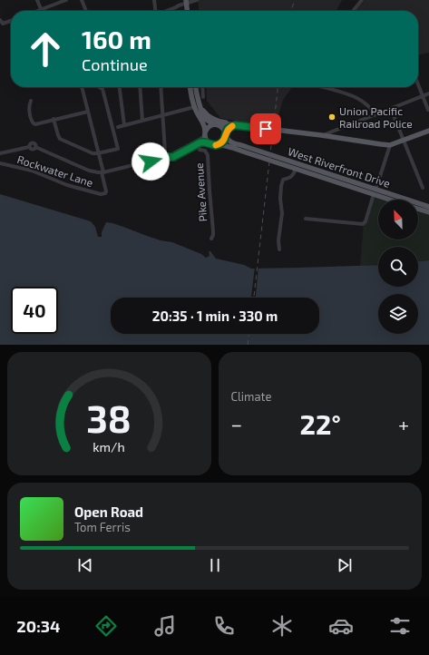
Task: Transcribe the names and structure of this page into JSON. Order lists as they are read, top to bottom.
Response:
{
  "streets": {
    "main road": ["West Riverfront Drive"],
    "street": ["Rockwater Lane", "Pike Avenue"]
  },
  "places": ["Union Pacific Railroad Police"],
  "north": "top left",
  "page": {
    "turn": ["160 m", "Continue"],
    "limit": "40",
    "trip": "20:35 · 1 min · 330 m",
    "tile": "Climate",
    "heat": ["−", "22°", "+"],
    "song": ["Open Road", "Tom Ferris"],
    "tabs": "20:34",
    "gauge": ["38", "km/h"]
  }
}
